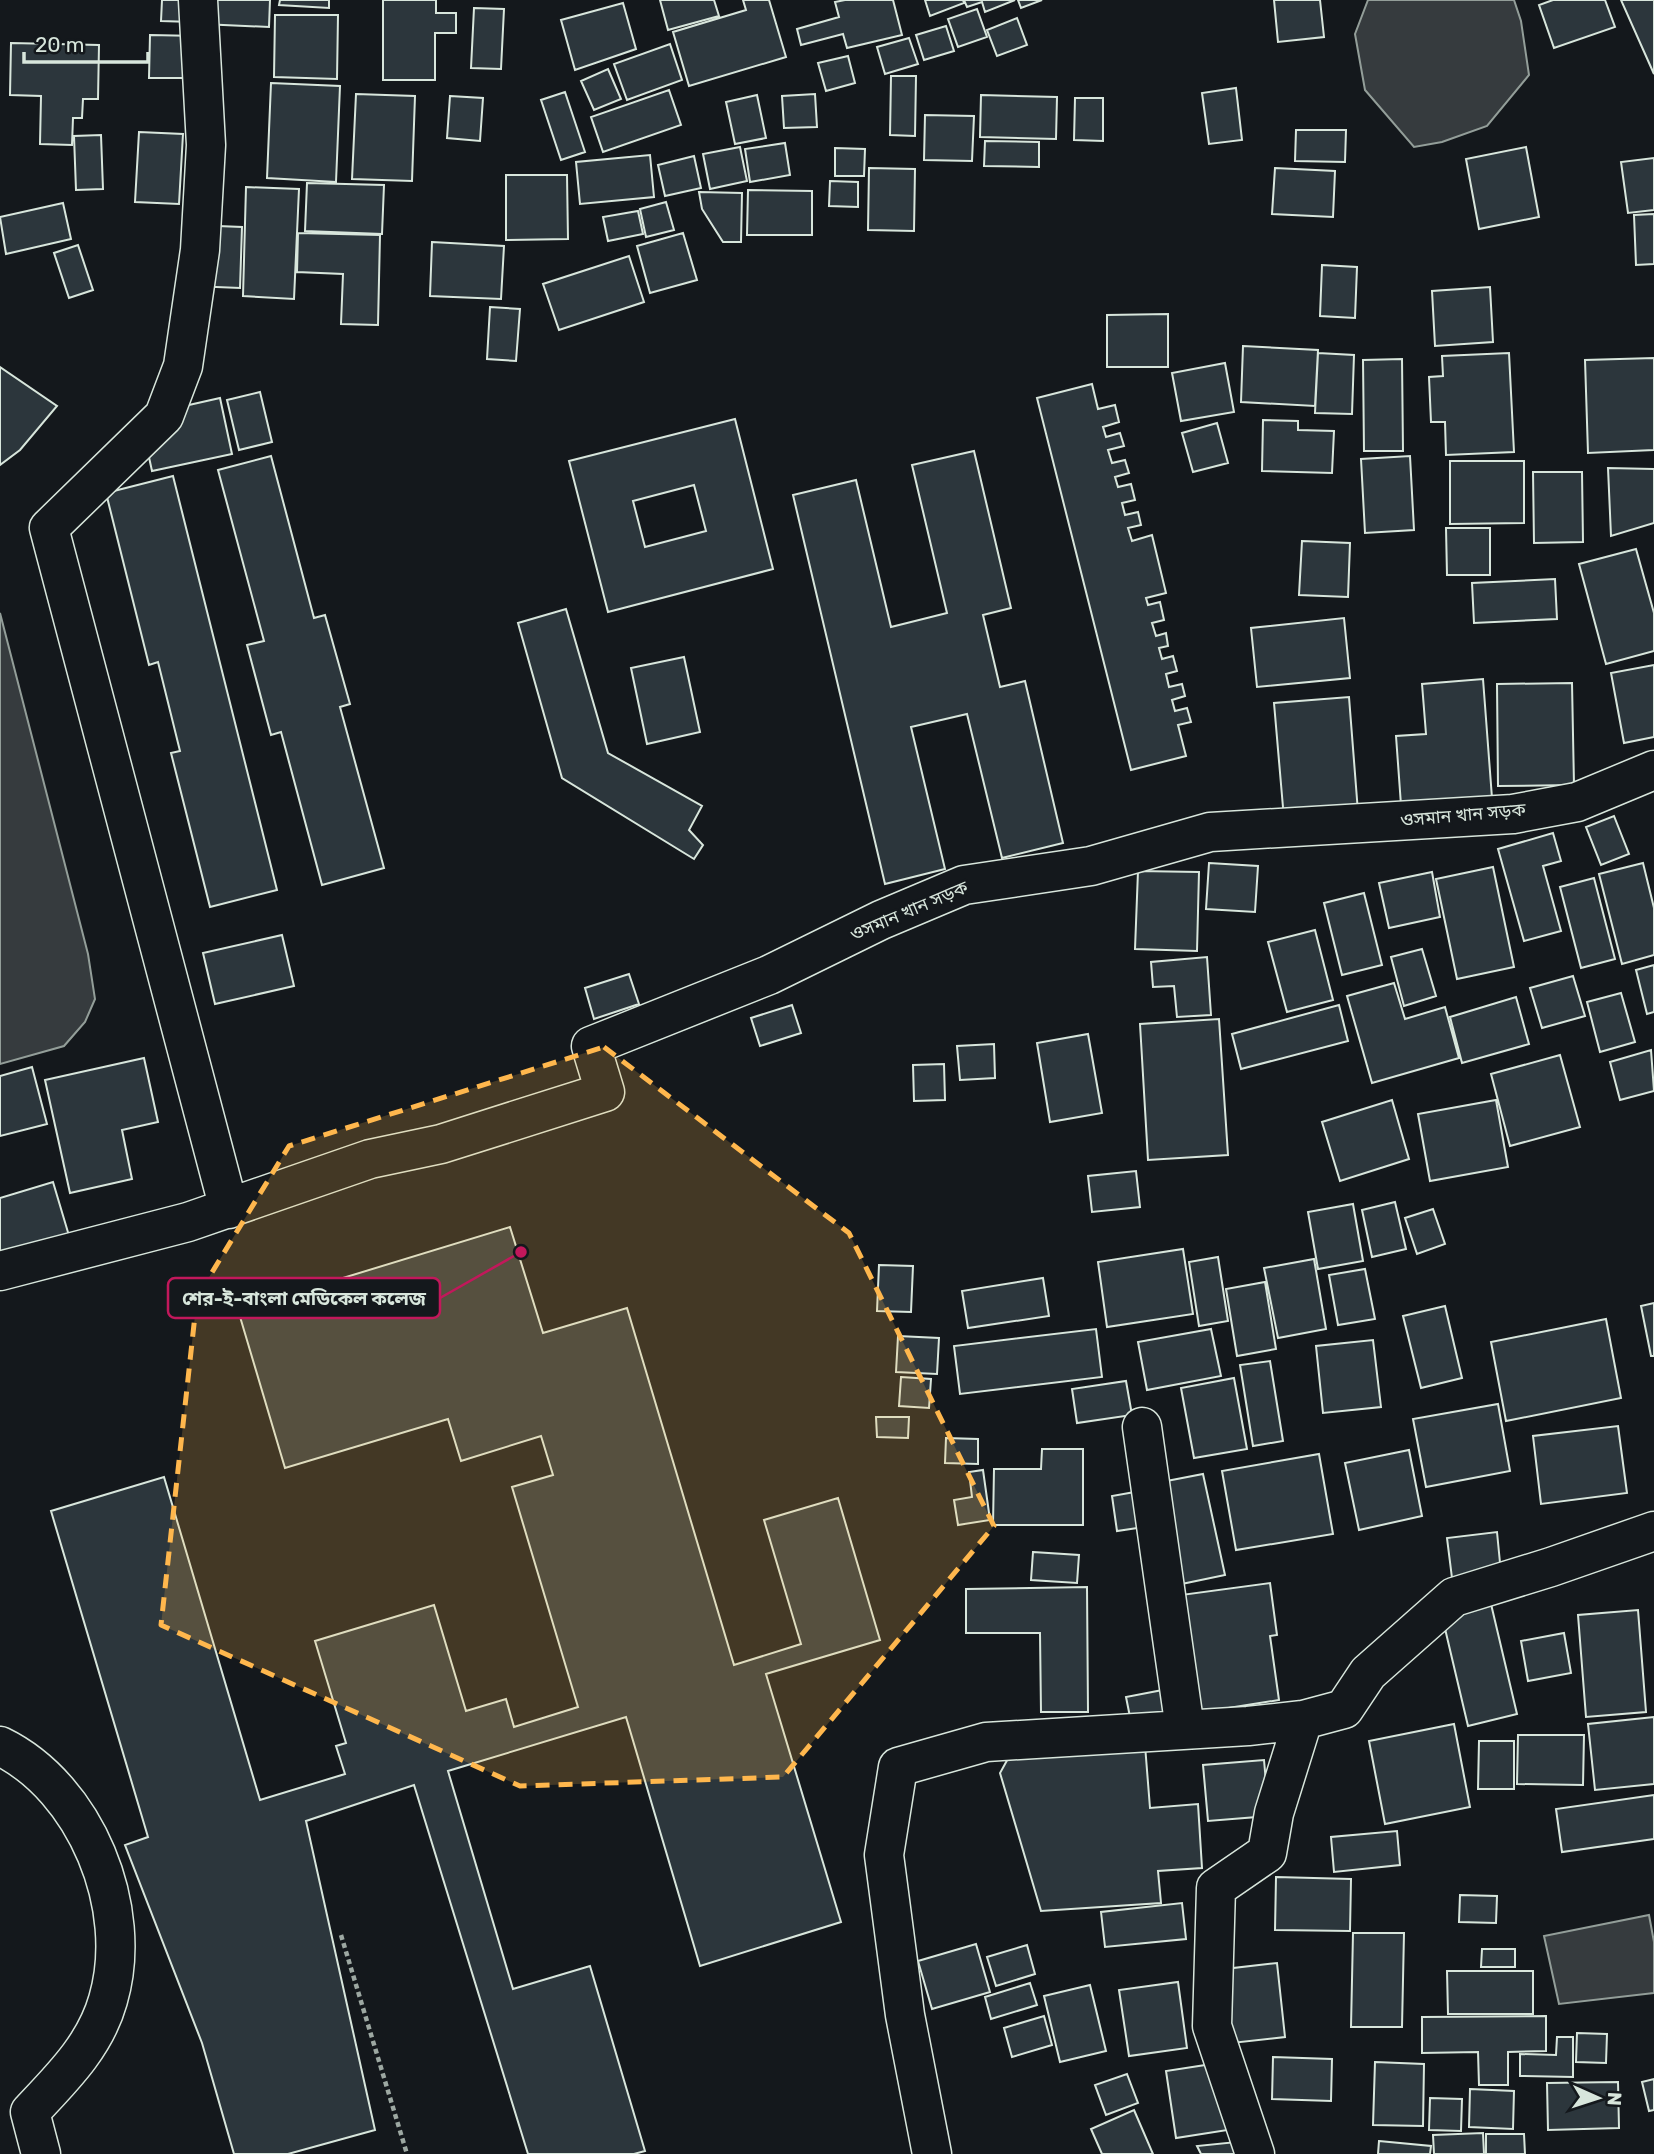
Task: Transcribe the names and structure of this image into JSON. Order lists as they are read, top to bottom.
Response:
{
  "streets": {
    "street": ["ওসমান খান সড়ক"]
  },
  "places": ["শের-ই-বাংলা মেডিকেল কলেজ"],
  "scale_bar": "20 m",
  "north": "right"
}
